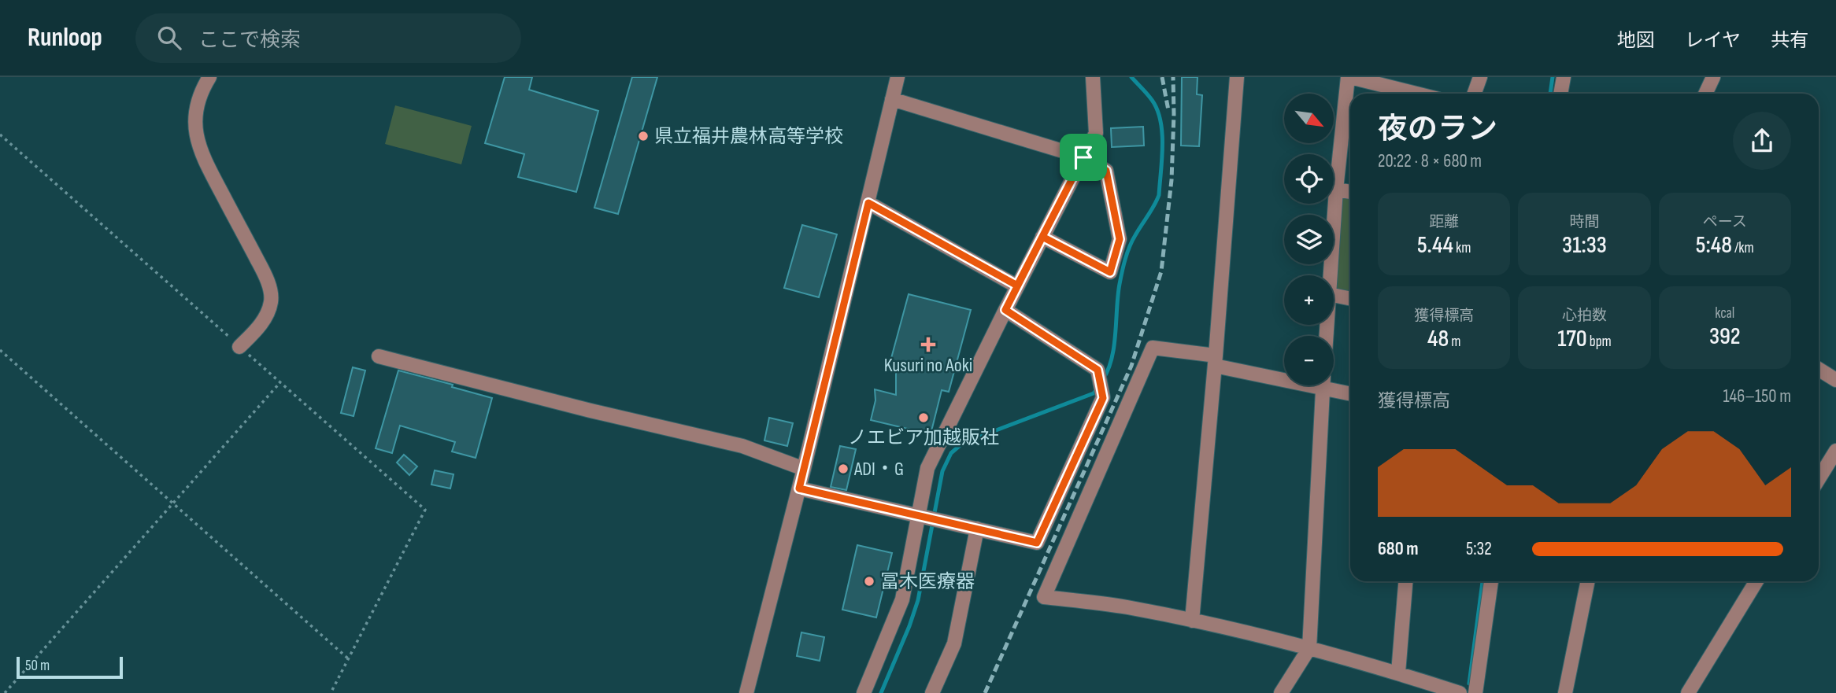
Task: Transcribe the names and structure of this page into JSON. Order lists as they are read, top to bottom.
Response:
{
  "places": {
    "other": [
      "県立福井農林高等学校",
      "ノエビア加越販社",
      "ADI・G",
      "冨木医療器"
    ],
    "health": ["Kusuri no Aoki"]
  },
  "scale_bar": "50 m",
  "north": "bottom right",
  "page": {
    "header": "Runloop",
    "search": "ここで検索",
    "nav": ["地図", "レイヤ", "共有"],
    "map_buttons": ["+", "−"],
    "heading": ["夜のラン", "20:22 · 8 × 680 m"],
    "stats": [
      ["距離", "5.44 km"],
      ["時間", "31:33"],
      ["ペース", "5:48 /km"],
      ["獲得標高", "48 m"],
      ["心拍数", "170 bpm"],
      ["kcal", "392"]
    ],
    "chart": ["獲得標高", "146–150 m"],
    "list": [
      {
        "name": "680 m",
        "note": "5:32"
      }
    ],
    "scale": "50 m"
  }
}
